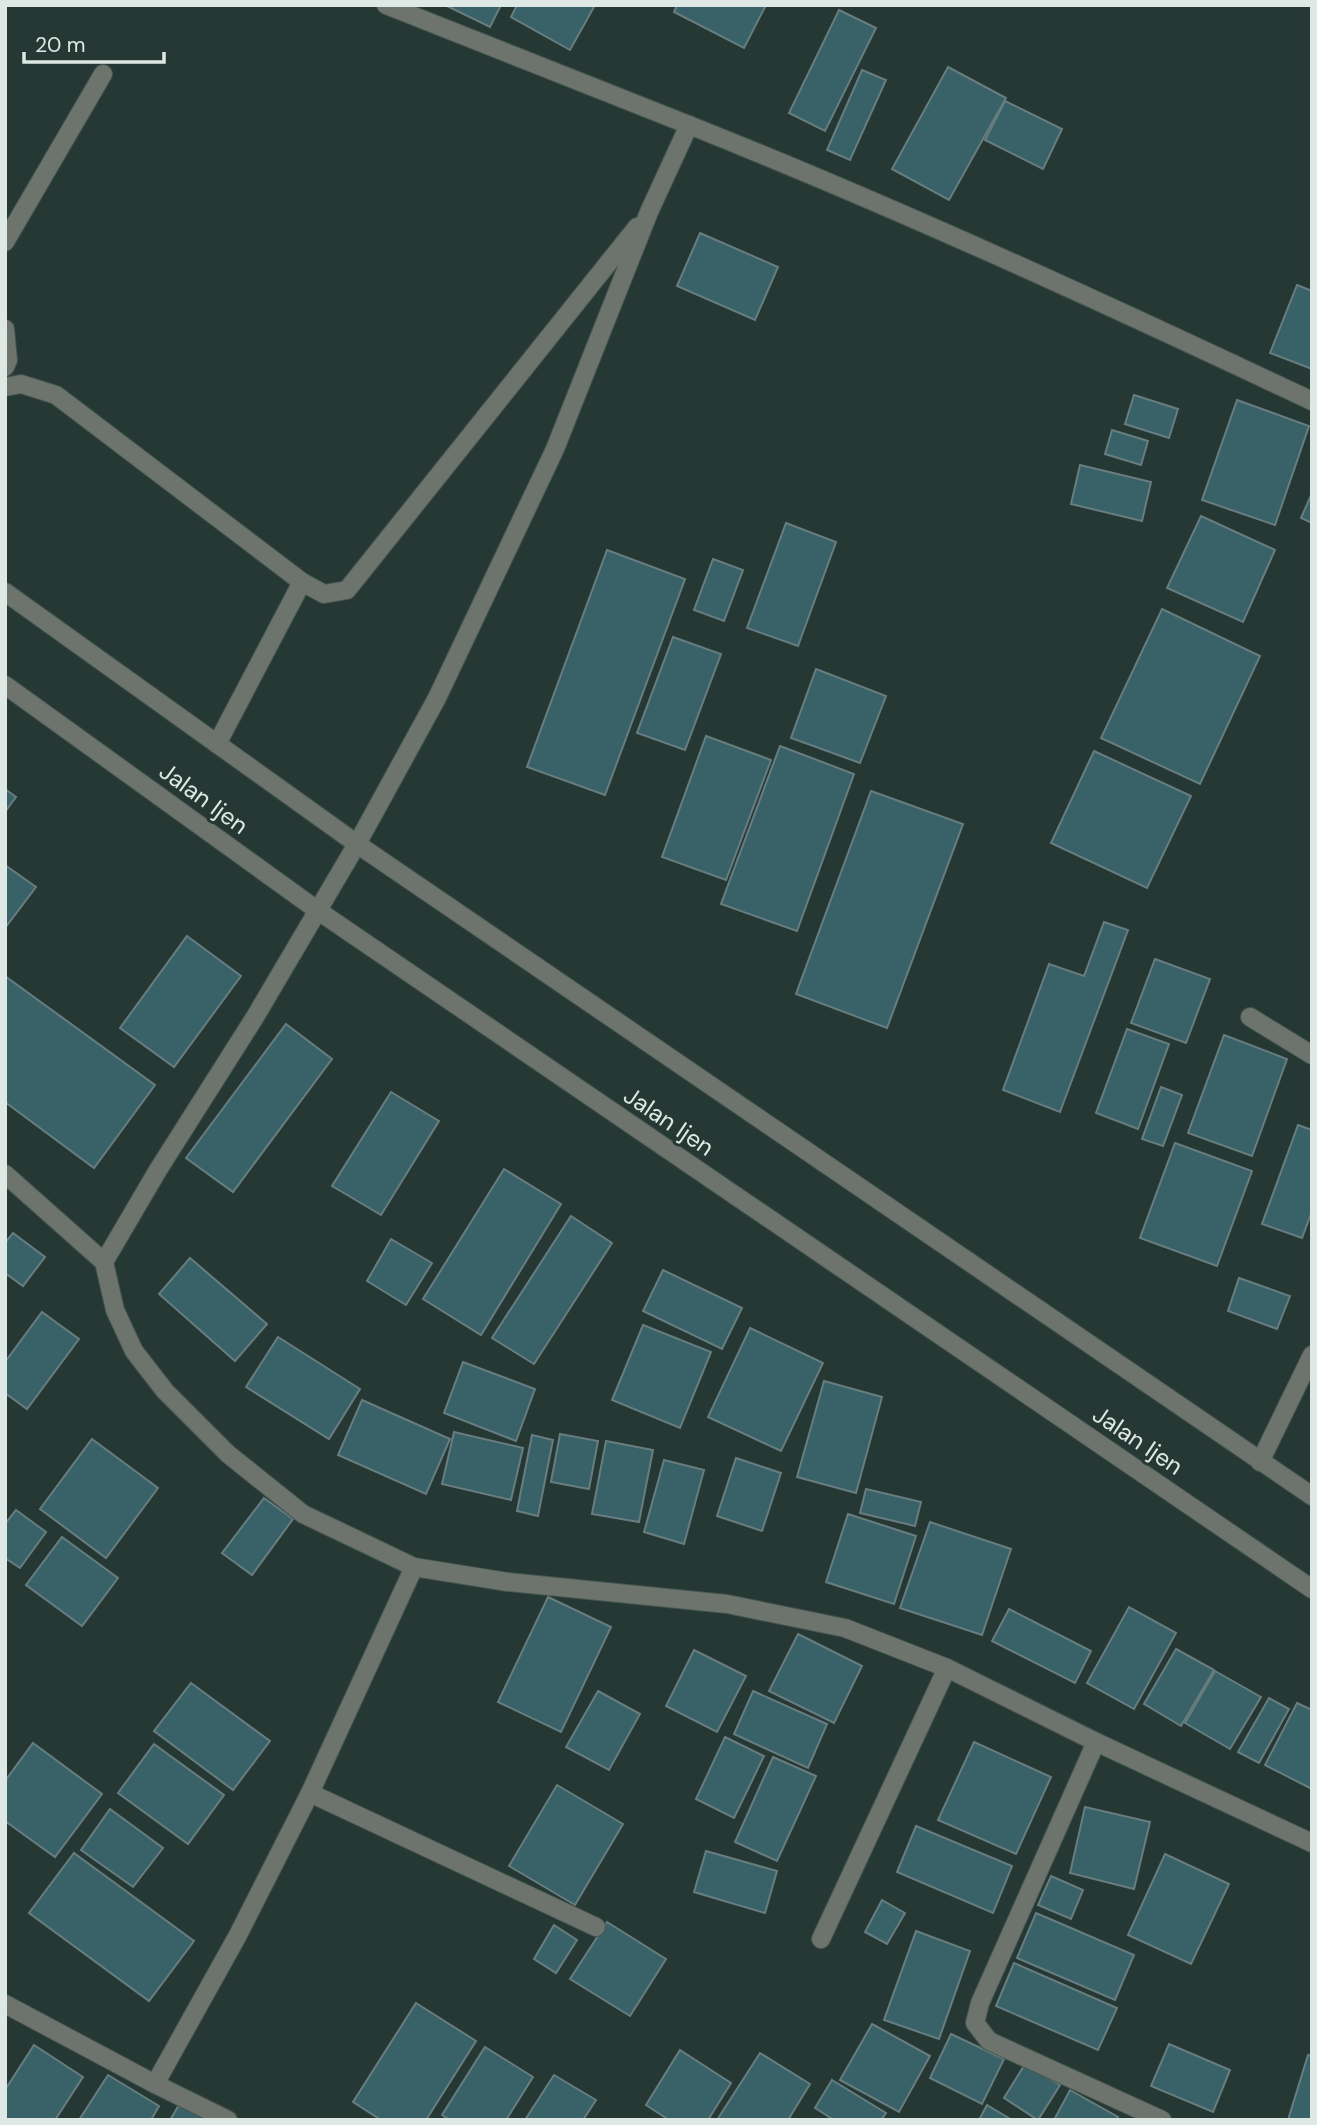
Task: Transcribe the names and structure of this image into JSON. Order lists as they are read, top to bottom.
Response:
{
  "streets": {
    "street": ["Jalan Ijen"]
  },
  "scale_bar": "20 m"
}
